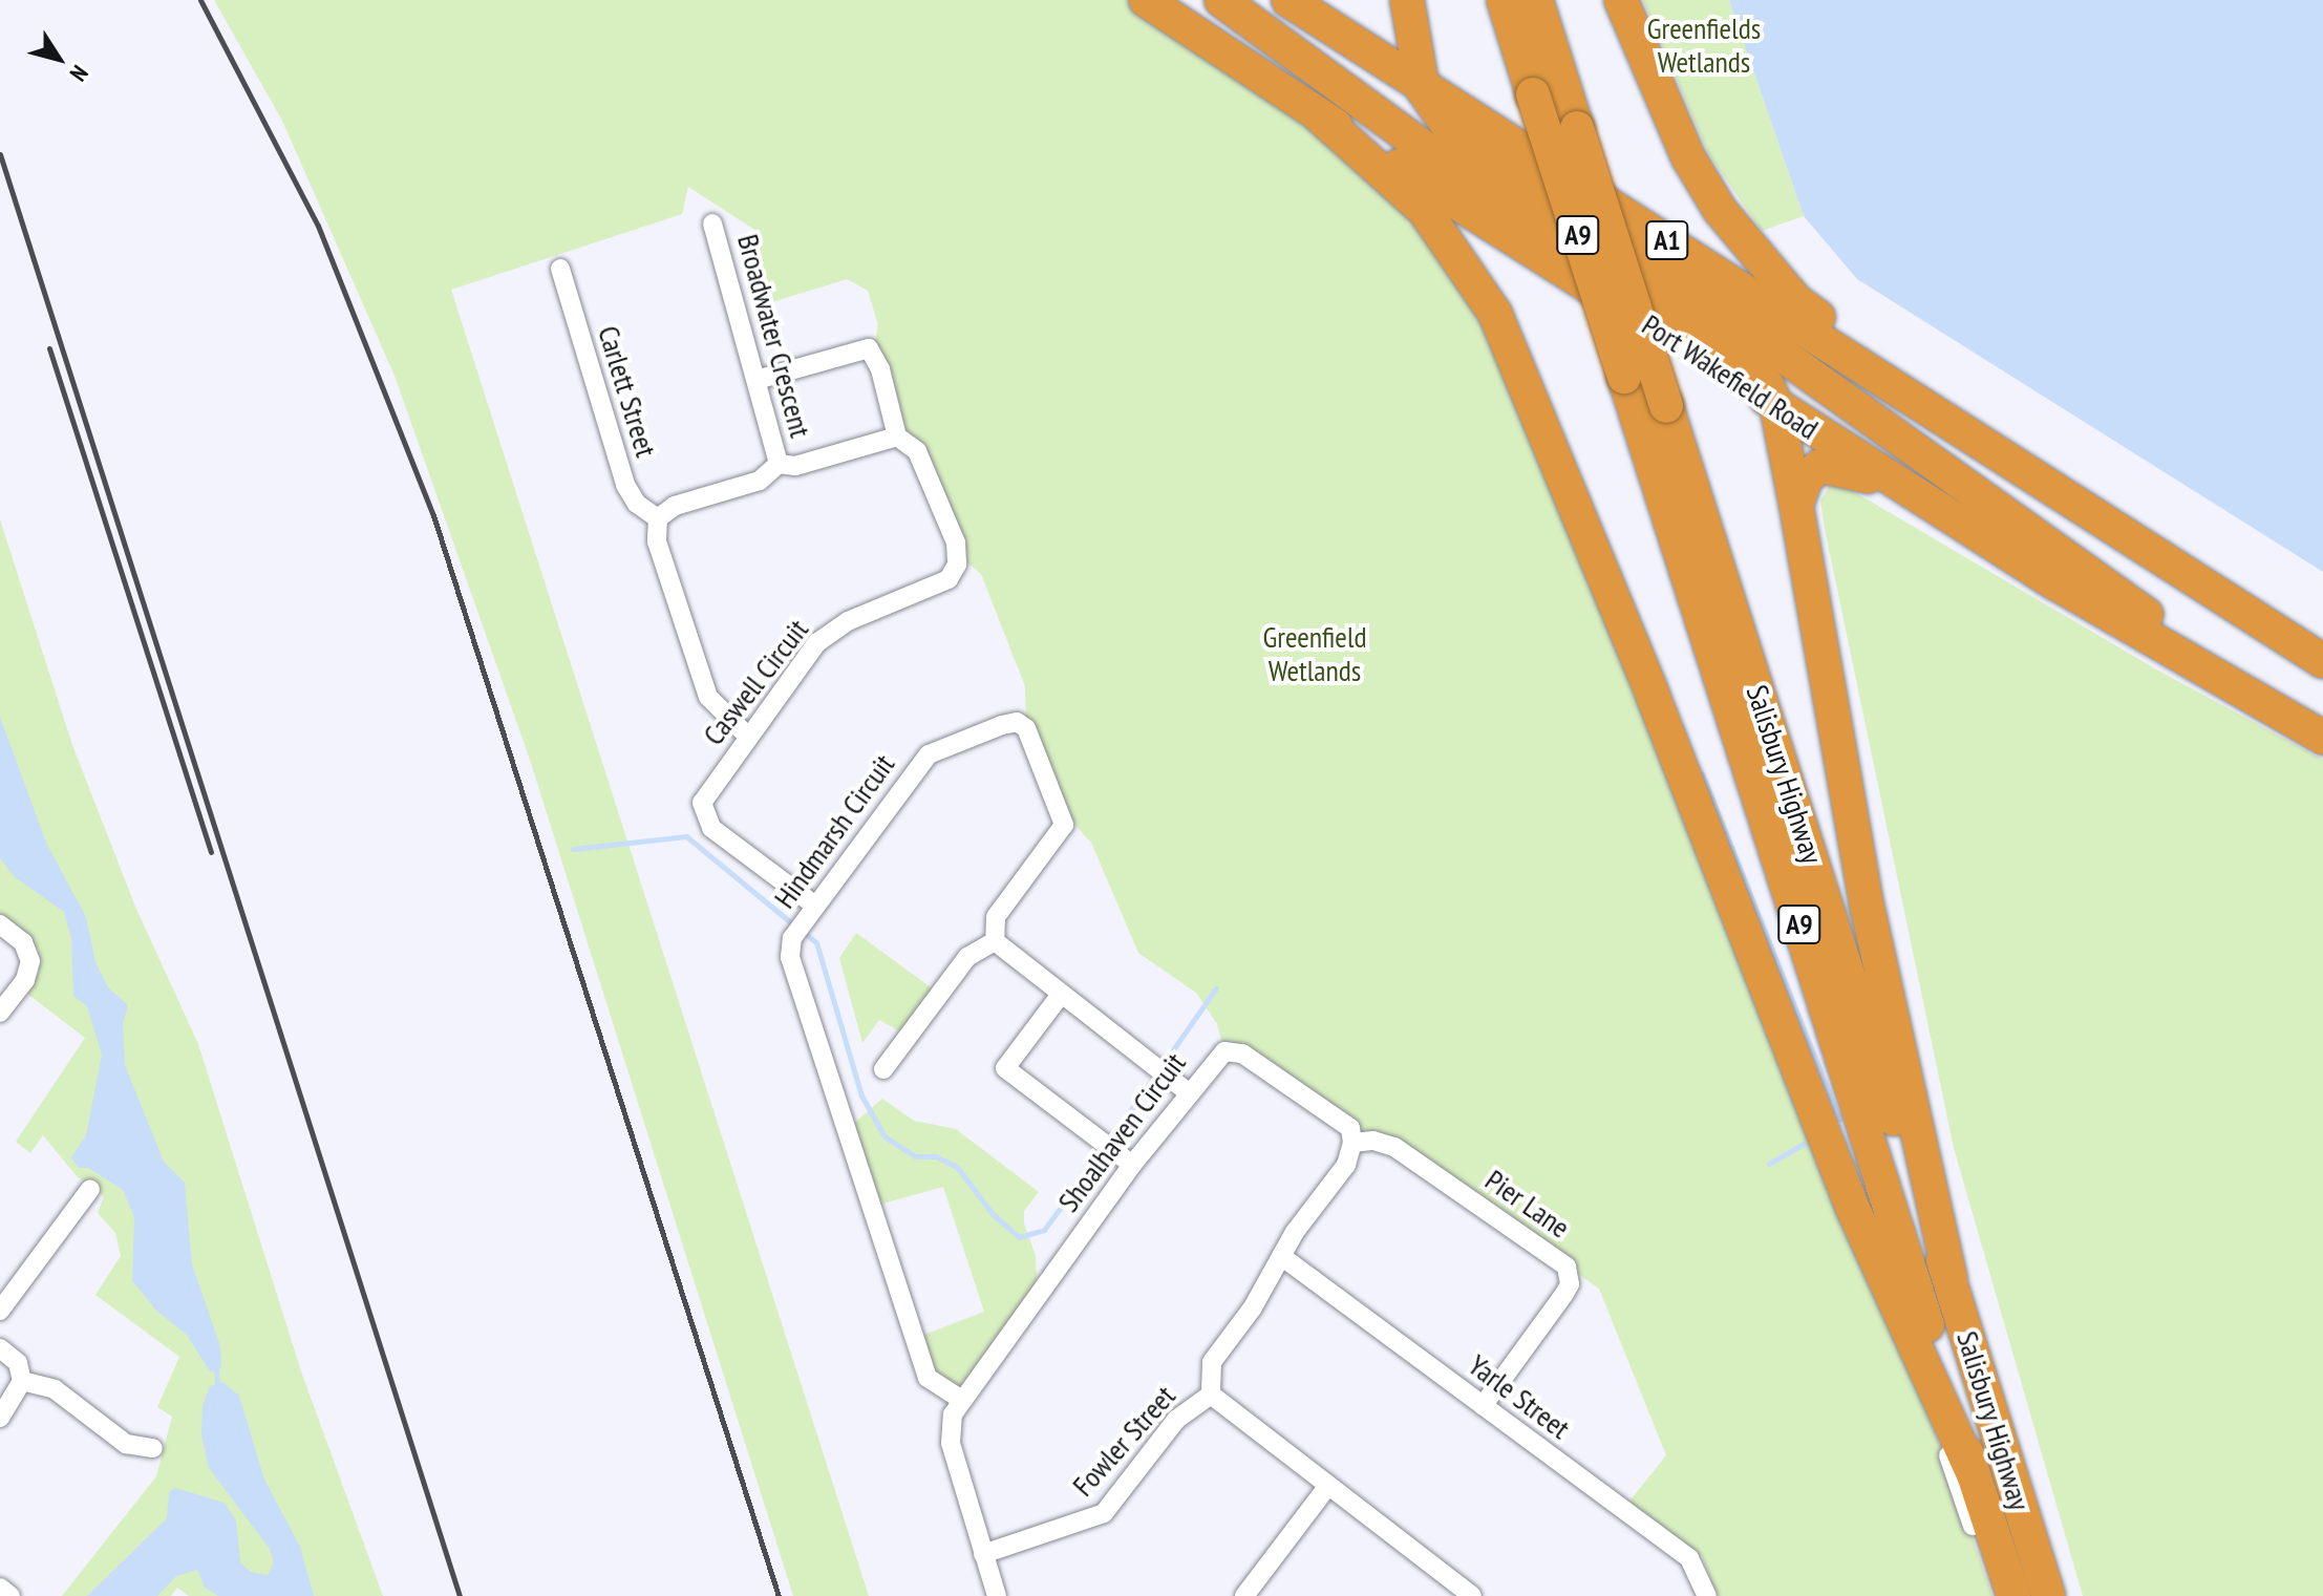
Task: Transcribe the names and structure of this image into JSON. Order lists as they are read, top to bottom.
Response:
{
  "streets": {
    "highway": [
      "A9",
      "A1",
      "Port Wakefield Road",
      "Salisbury Highway"
    ],
    "street": [
      "Broadwater Crescent",
      "Carlett Street",
      "Caswell Circuit",
      "Hindmarsh Circuit",
      "Shoalhaven Circuit",
      "Pier Lane",
      "Yarle Street",
      "Fowler Street"
    ]
  },
  "crossings": [
    ["Caswell Circuit", "Hindmarsh Circuit"],
    ["Hindmarsh Circuit", "Shoalhaven Circuit"],
    ["Shoalhaven Circuit", "Pier Lane"],
    ["Shoalhaven Circuit", "Fowler Street"],
    ["Pier Lane", "Yarle Street"]
  ],
  "parks": ["Greenfields Wetlands", "Greenfield Wetlands"],
  "north": "bottom right"
}
